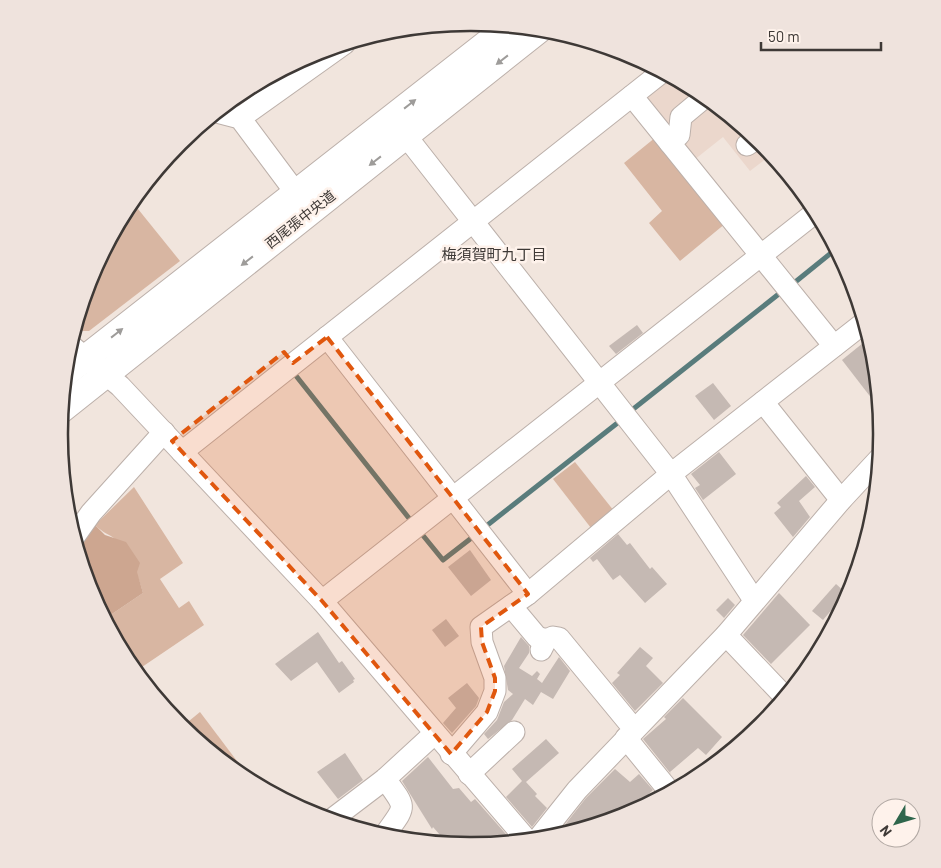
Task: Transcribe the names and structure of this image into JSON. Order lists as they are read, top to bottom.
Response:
{
  "streets": {
    "main road": ["西尾張中央道"]
  },
  "districts": ["梅須賀町九丁目"],
  "scale_bar": "50 m",
  "north": "bottom left"
}
